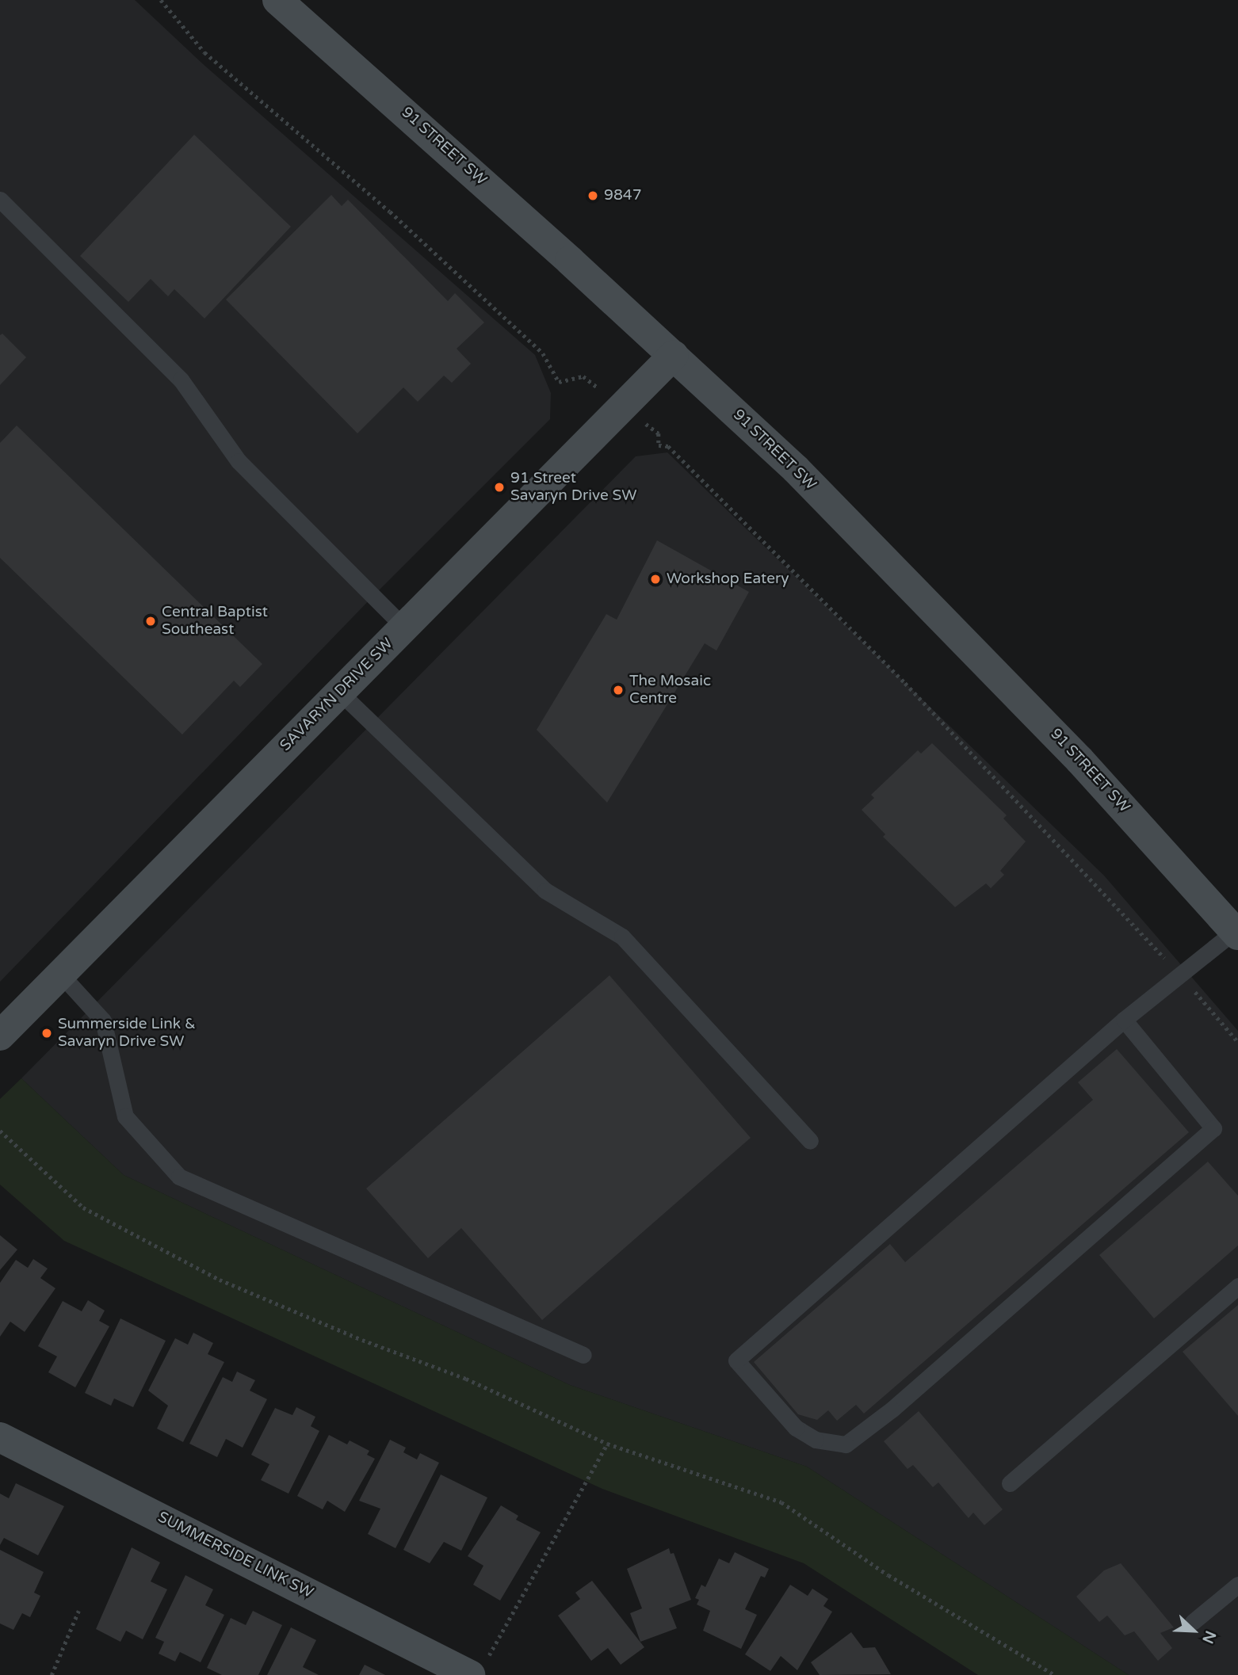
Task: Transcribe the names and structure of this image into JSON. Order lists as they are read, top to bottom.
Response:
{
  "streets": {
    "street": ["91 STREET SW", "SAVARYN DRIVE SW", "SUMMERSIDE LINK SW"]
  },
  "crossings": [
    ["91 STREET SW", "SAVARYN DRIVE SW"]
  ],
  "places": [
    "9847",
    "91 Street Savaryn Drive SW",
    "Workshop Eatery",
    "Central Baptist Southeast",
    "The Mosaic Centre",
    "Summerside Link & Savaryn Drive SW"
  ],
  "north": "bottom right"
}
